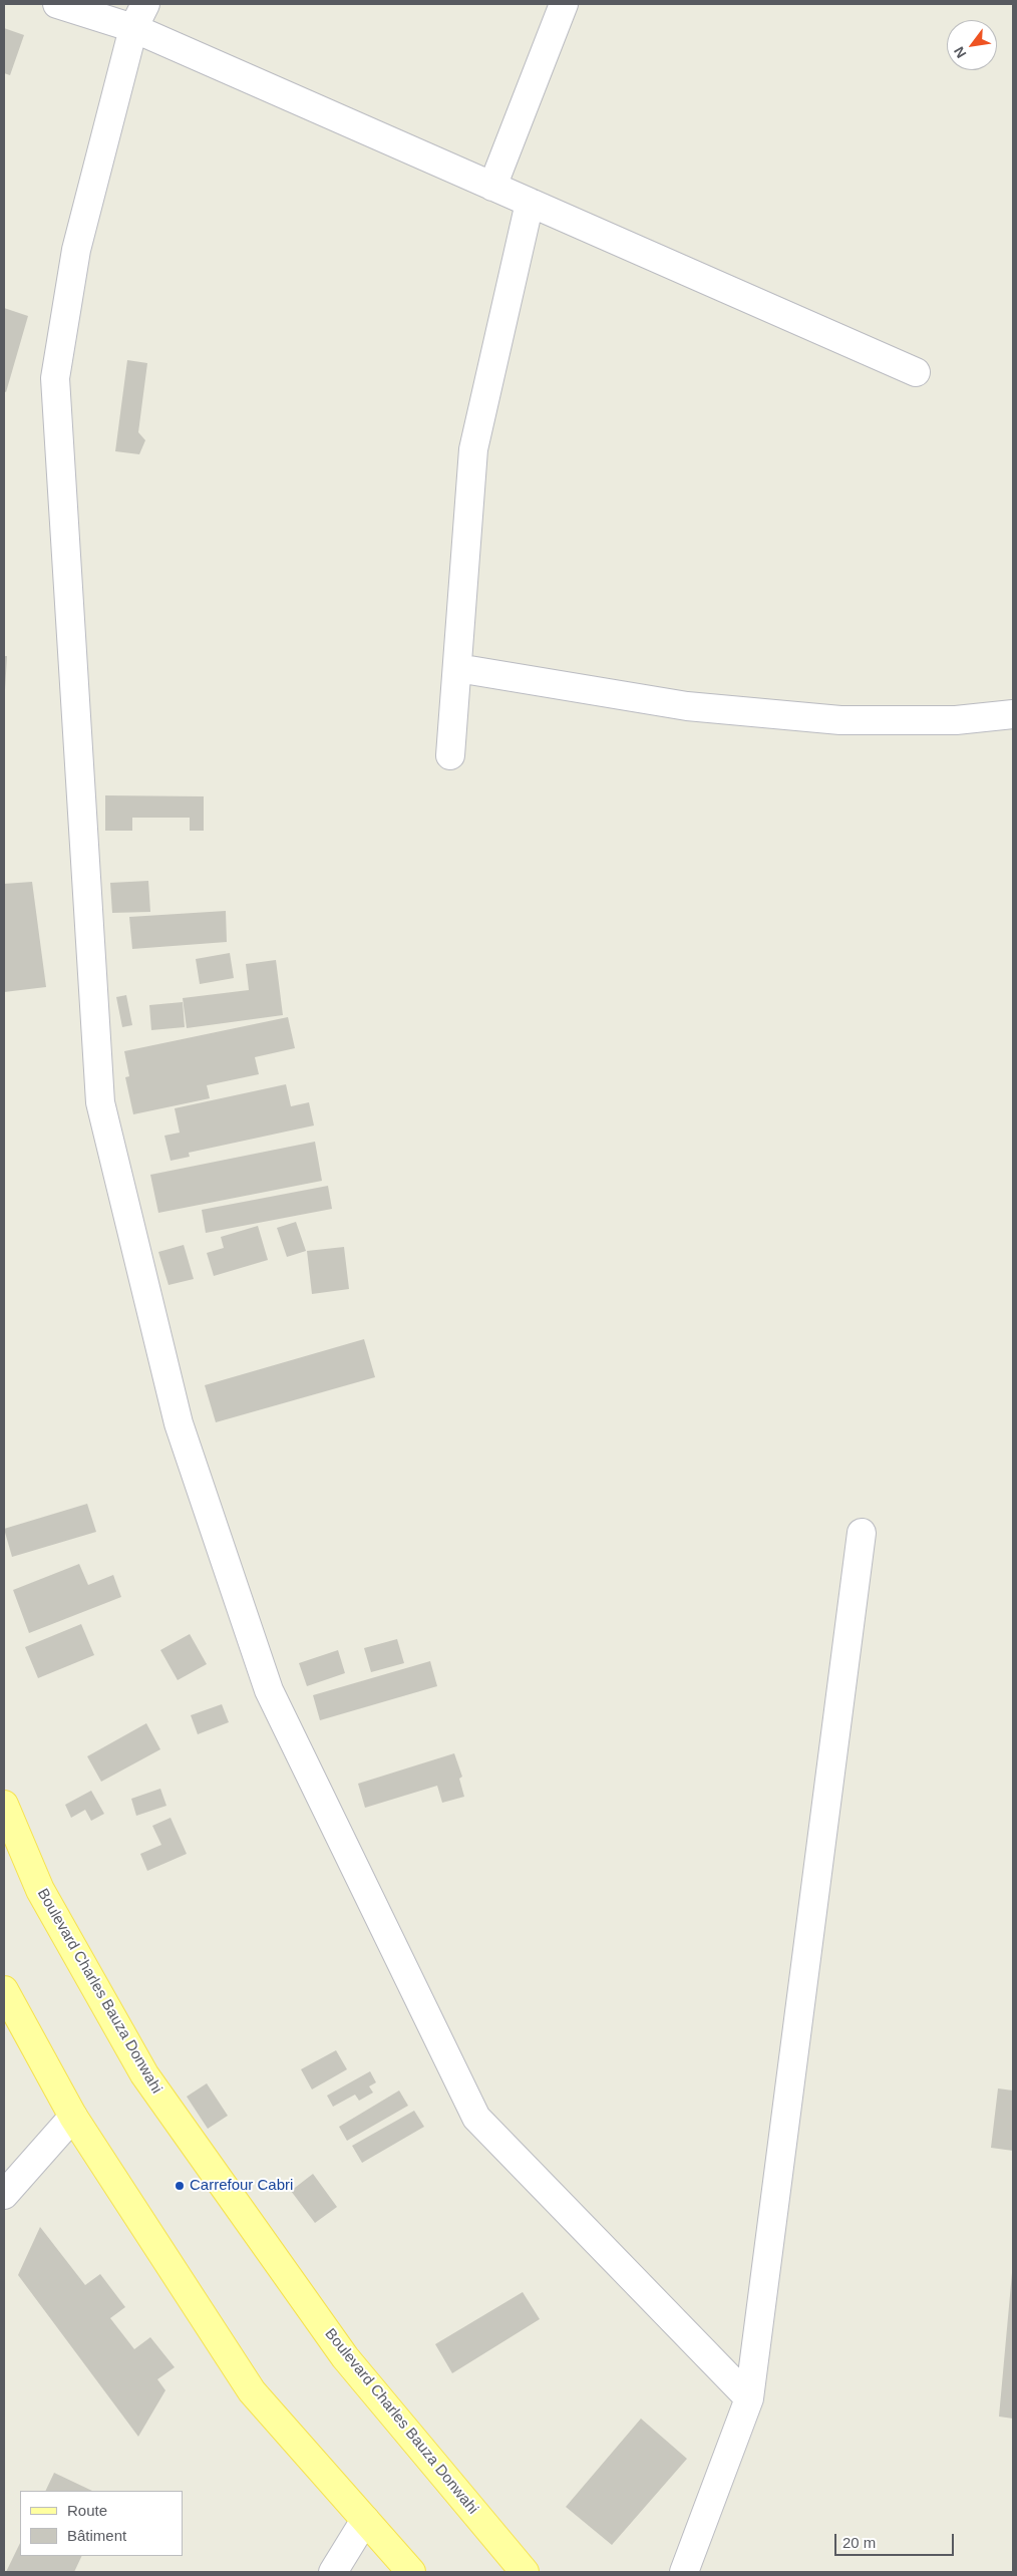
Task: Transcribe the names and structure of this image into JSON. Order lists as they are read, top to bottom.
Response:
{
  "streets": {
    "main road": ["Boulevard Charles Bauza Donwahi"]
  },
  "places": ["Carrefour Cabri"],
  "legend": ["Route", "Bâtiment"],
  "scale_bar": "20 m",
  "north": "bottom left"
}
